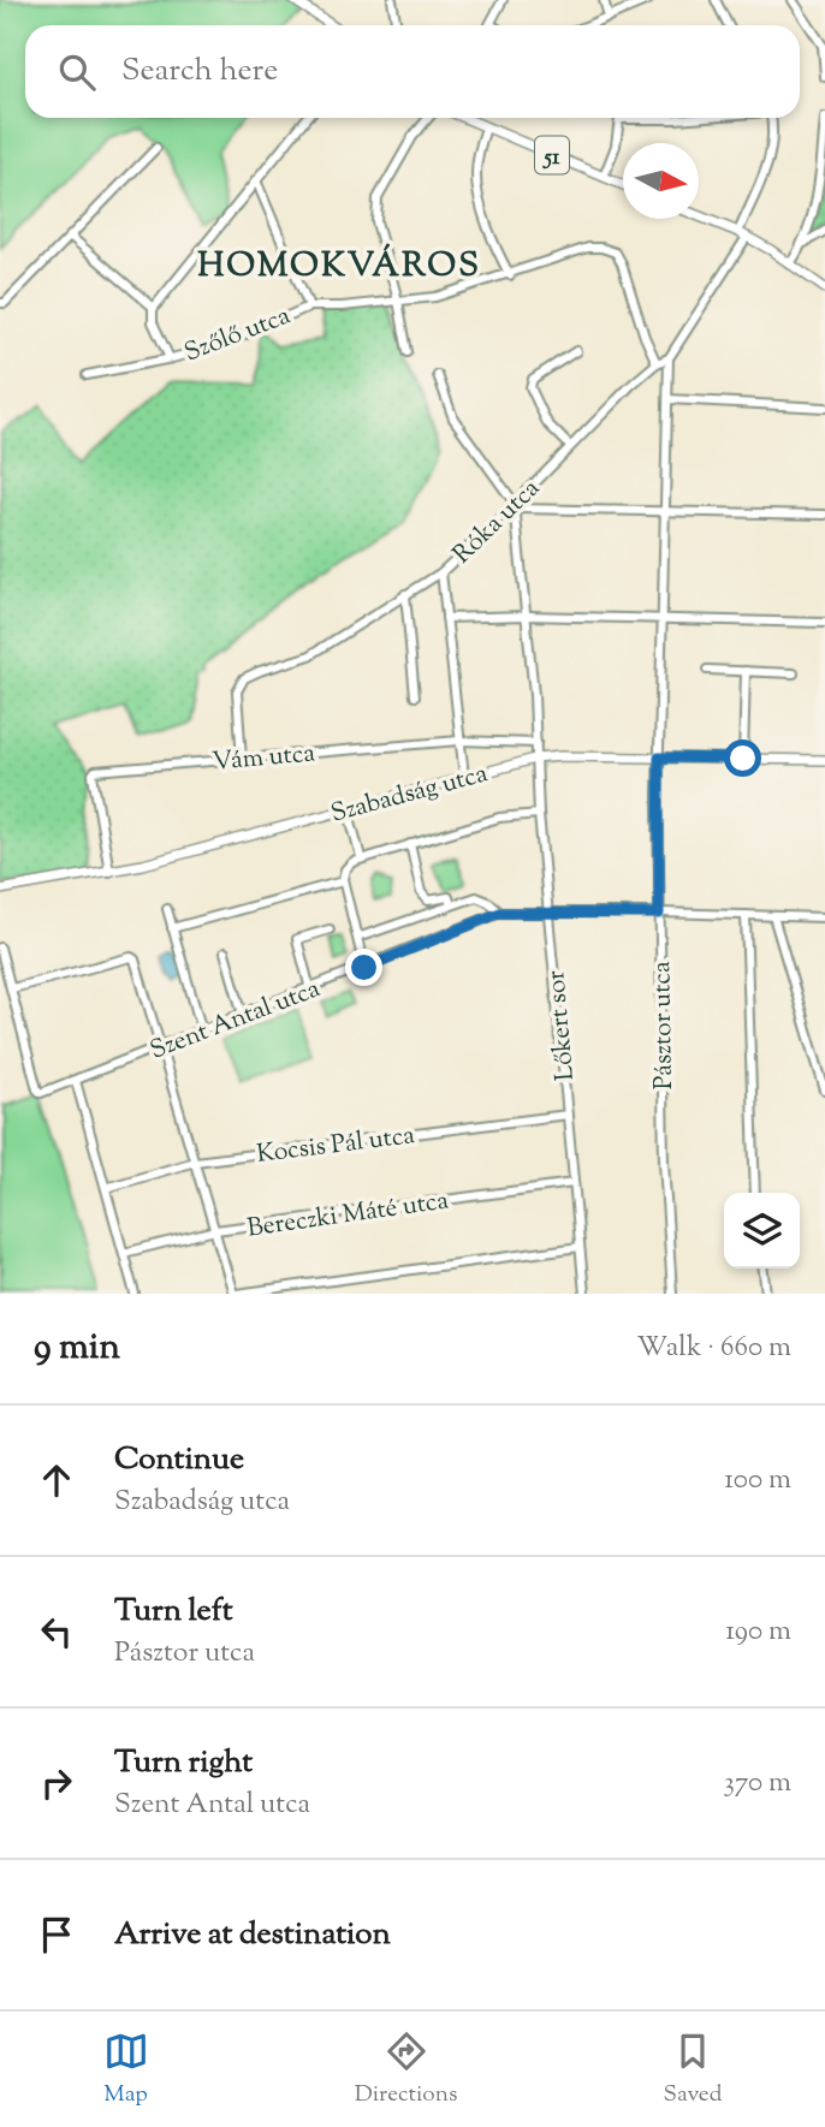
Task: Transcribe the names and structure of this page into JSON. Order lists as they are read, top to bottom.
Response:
{
  "streets": {
    "main road": ["51", "Szabadság utca"],
    "street": [
      "Szőlő utca",
      "Róka utca",
      "Vám utca",
      "Szent Antal utca",
      "Lőkert sor",
      "Pásztor utca",
      "Kocsis Pál utca",
      "Bereczki Máté utca"
    ]
  },
  "crossings": [
    ["Szőlő utca", "Róka utca"],
    ["Róka utca", "Vám utca"],
    ["Róka utca", "Lőkert sor"],
    ["Róka utca", "Pásztor utca"],
    ["Vám utca", "Szabadság utca"],
    ["Vám utca", "Lőkert sor"],
    ["Szabadság utca", "Lőkert sor"],
    ["Szabadság utca", "Pásztor utca"],
    ["Szent Antal utca", "Lőkert sor"],
    ["Szent Antal utca", "Pásztor utca"],
    ["Lőkert sor", "Kocsis Pál utca"],
    ["Lőkert sor", "Bereczki Máté utca"]
  ],
  "districts": ["HOMOKVÁROS"],
  "north": "right",
  "page": {
    "search": "Search here",
    "heading": ["9 min", "Walk · 660 m"],
    "list": [
      ["Continue", "Szabadság utca", "100 m"],
      ["Turn left", "Pásztor utca", "190 m"],
      ["Turn right", "Szent Antal utca", "370 m"],
      "Arrive at destination"
    ],
    "nav": ["Map", "Directions", "Saved"]
  }
}
